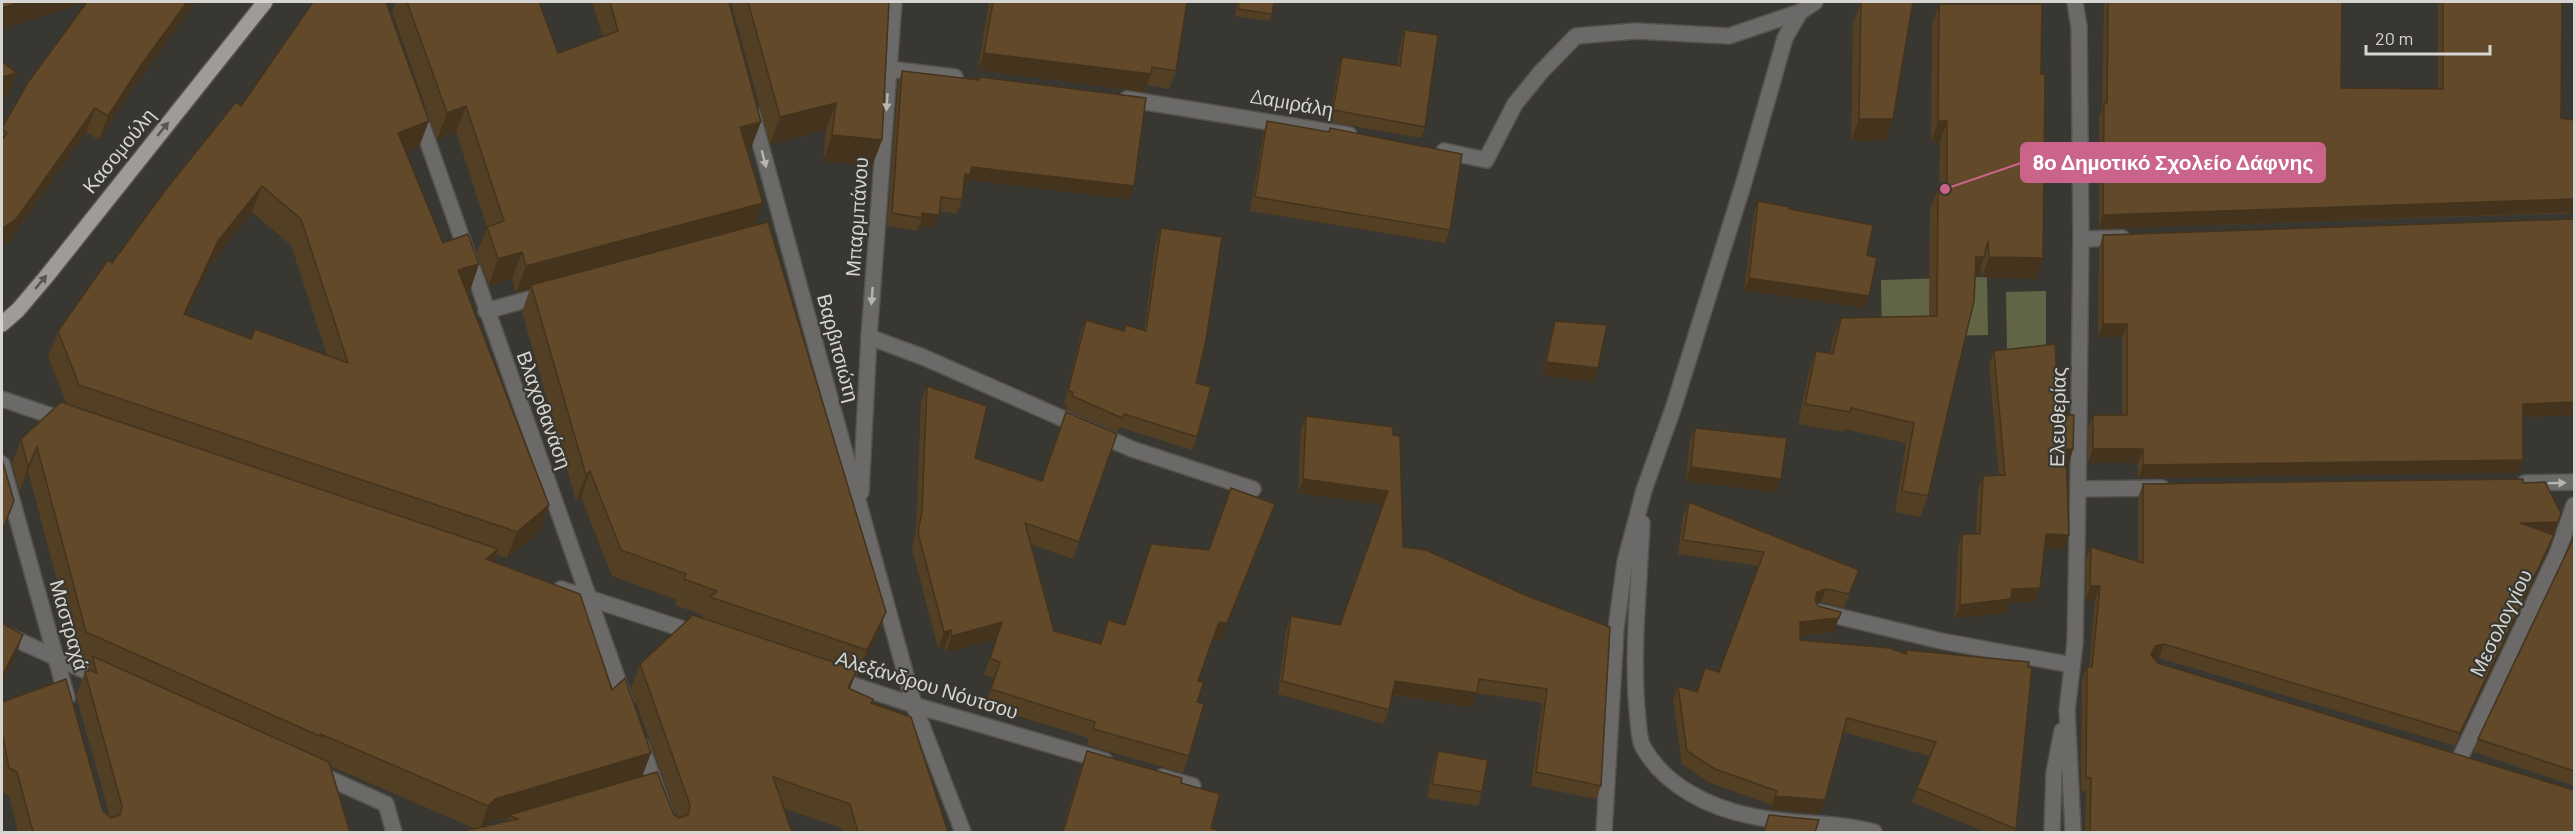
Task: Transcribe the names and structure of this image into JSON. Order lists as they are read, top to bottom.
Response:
{
  "streets": {
    "main road": ["Κασομούλη"],
    "street": [
      "Δαμιράλη",
      "Μπαρμπάνου",
      "Βαρβιτσιώτη",
      "Βλαχοθανάση",
      "Ελευθερίας",
      "Μεσολογγίου",
      "Μαστραχά",
      "Αλεξάνδρου Νόυτσου"
    ]
  },
  "crossings": [
    ["Μπαρμπάνου", "Βαρβιτσιώτη"],
    ["Βαρβιτσιώτη", "Αλεξάνδρου Νόυτσου"]
  ],
  "one_way": ["Κασομούλη", "Μπαρμπάνου", "Βαρβιτσιώτη"],
  "places": ["8ο Δημοτικό Σχολείο Δάφνης"],
  "scale_bar": "20 m"
}
